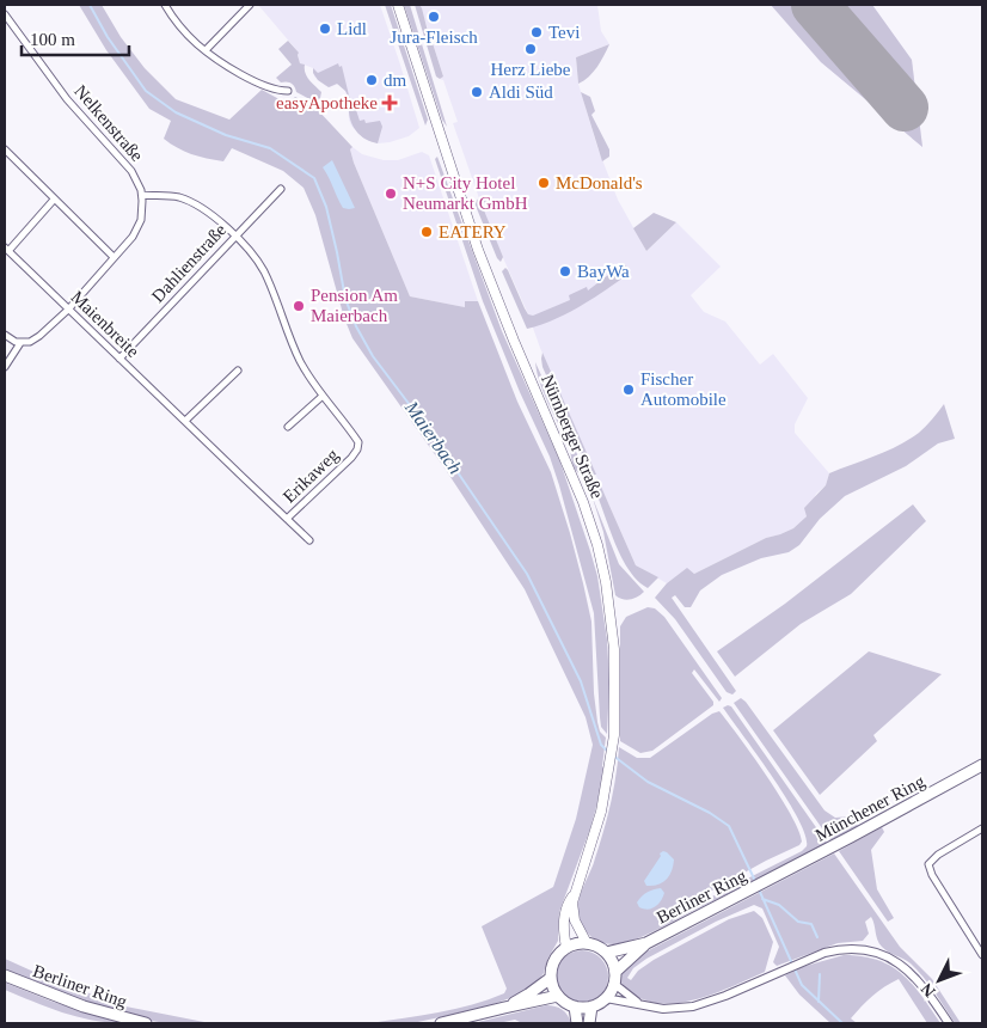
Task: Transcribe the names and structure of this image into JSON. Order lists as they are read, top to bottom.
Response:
{
  "streets": {
    "main road": ["Nürnberger Straße", "Münchener Ring", "Berliner Ring"],
    "street": [
      "Nelkenstraße",
      "Dahlienstraße",
      "Maienbreite",
      "Erikaweg"
    ]
  },
  "crossings": [
    ["Nelkenstraße", "Erikaweg"],
    ["Dahlienstraße", "Maienbreite"],
    ["Dahlienstraße", "Erikaweg"],
    ["Maienbreite", "Erikaweg"],
    ["Nürnberger Straße", "Berliner Ring"],
    ["Münchener Ring", "Berliner Ring"]
  ],
  "water": ["Maierbach"],
  "places": {
    "other": [
      "Jura-Fleisch",
      "Lidl",
      "Tevi",
      "Herz Liebe",
      "dm",
      "Aldi Süd",
      "McDonald's",
      "N+S City Hotel Neumarkt GmbH",
      "EATERY",
      "BayWa",
      "Pension Am Maierbach",
      "Fischer Automobile"
    ],
    "health": ["easyApotheke"]
  },
  "scale_bar": "100 m",
  "north": "bottom left"
}
